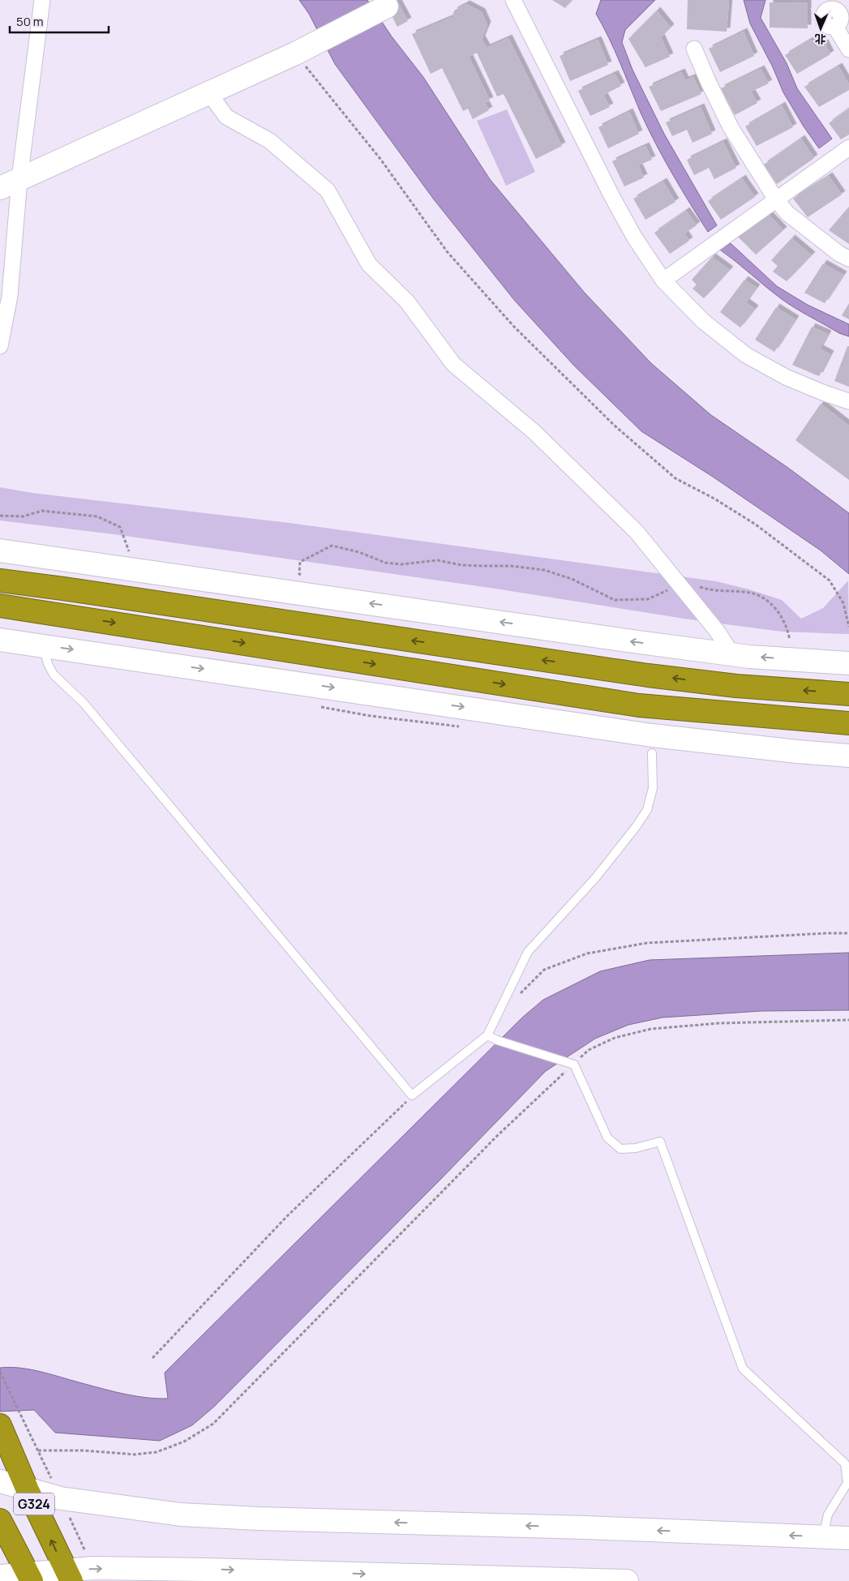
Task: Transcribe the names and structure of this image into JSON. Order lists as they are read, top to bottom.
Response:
{
  "streets": {
    "highway": ["G324"]
  },
  "scale_bar": "50 m",
  "north": "bottom"
}
